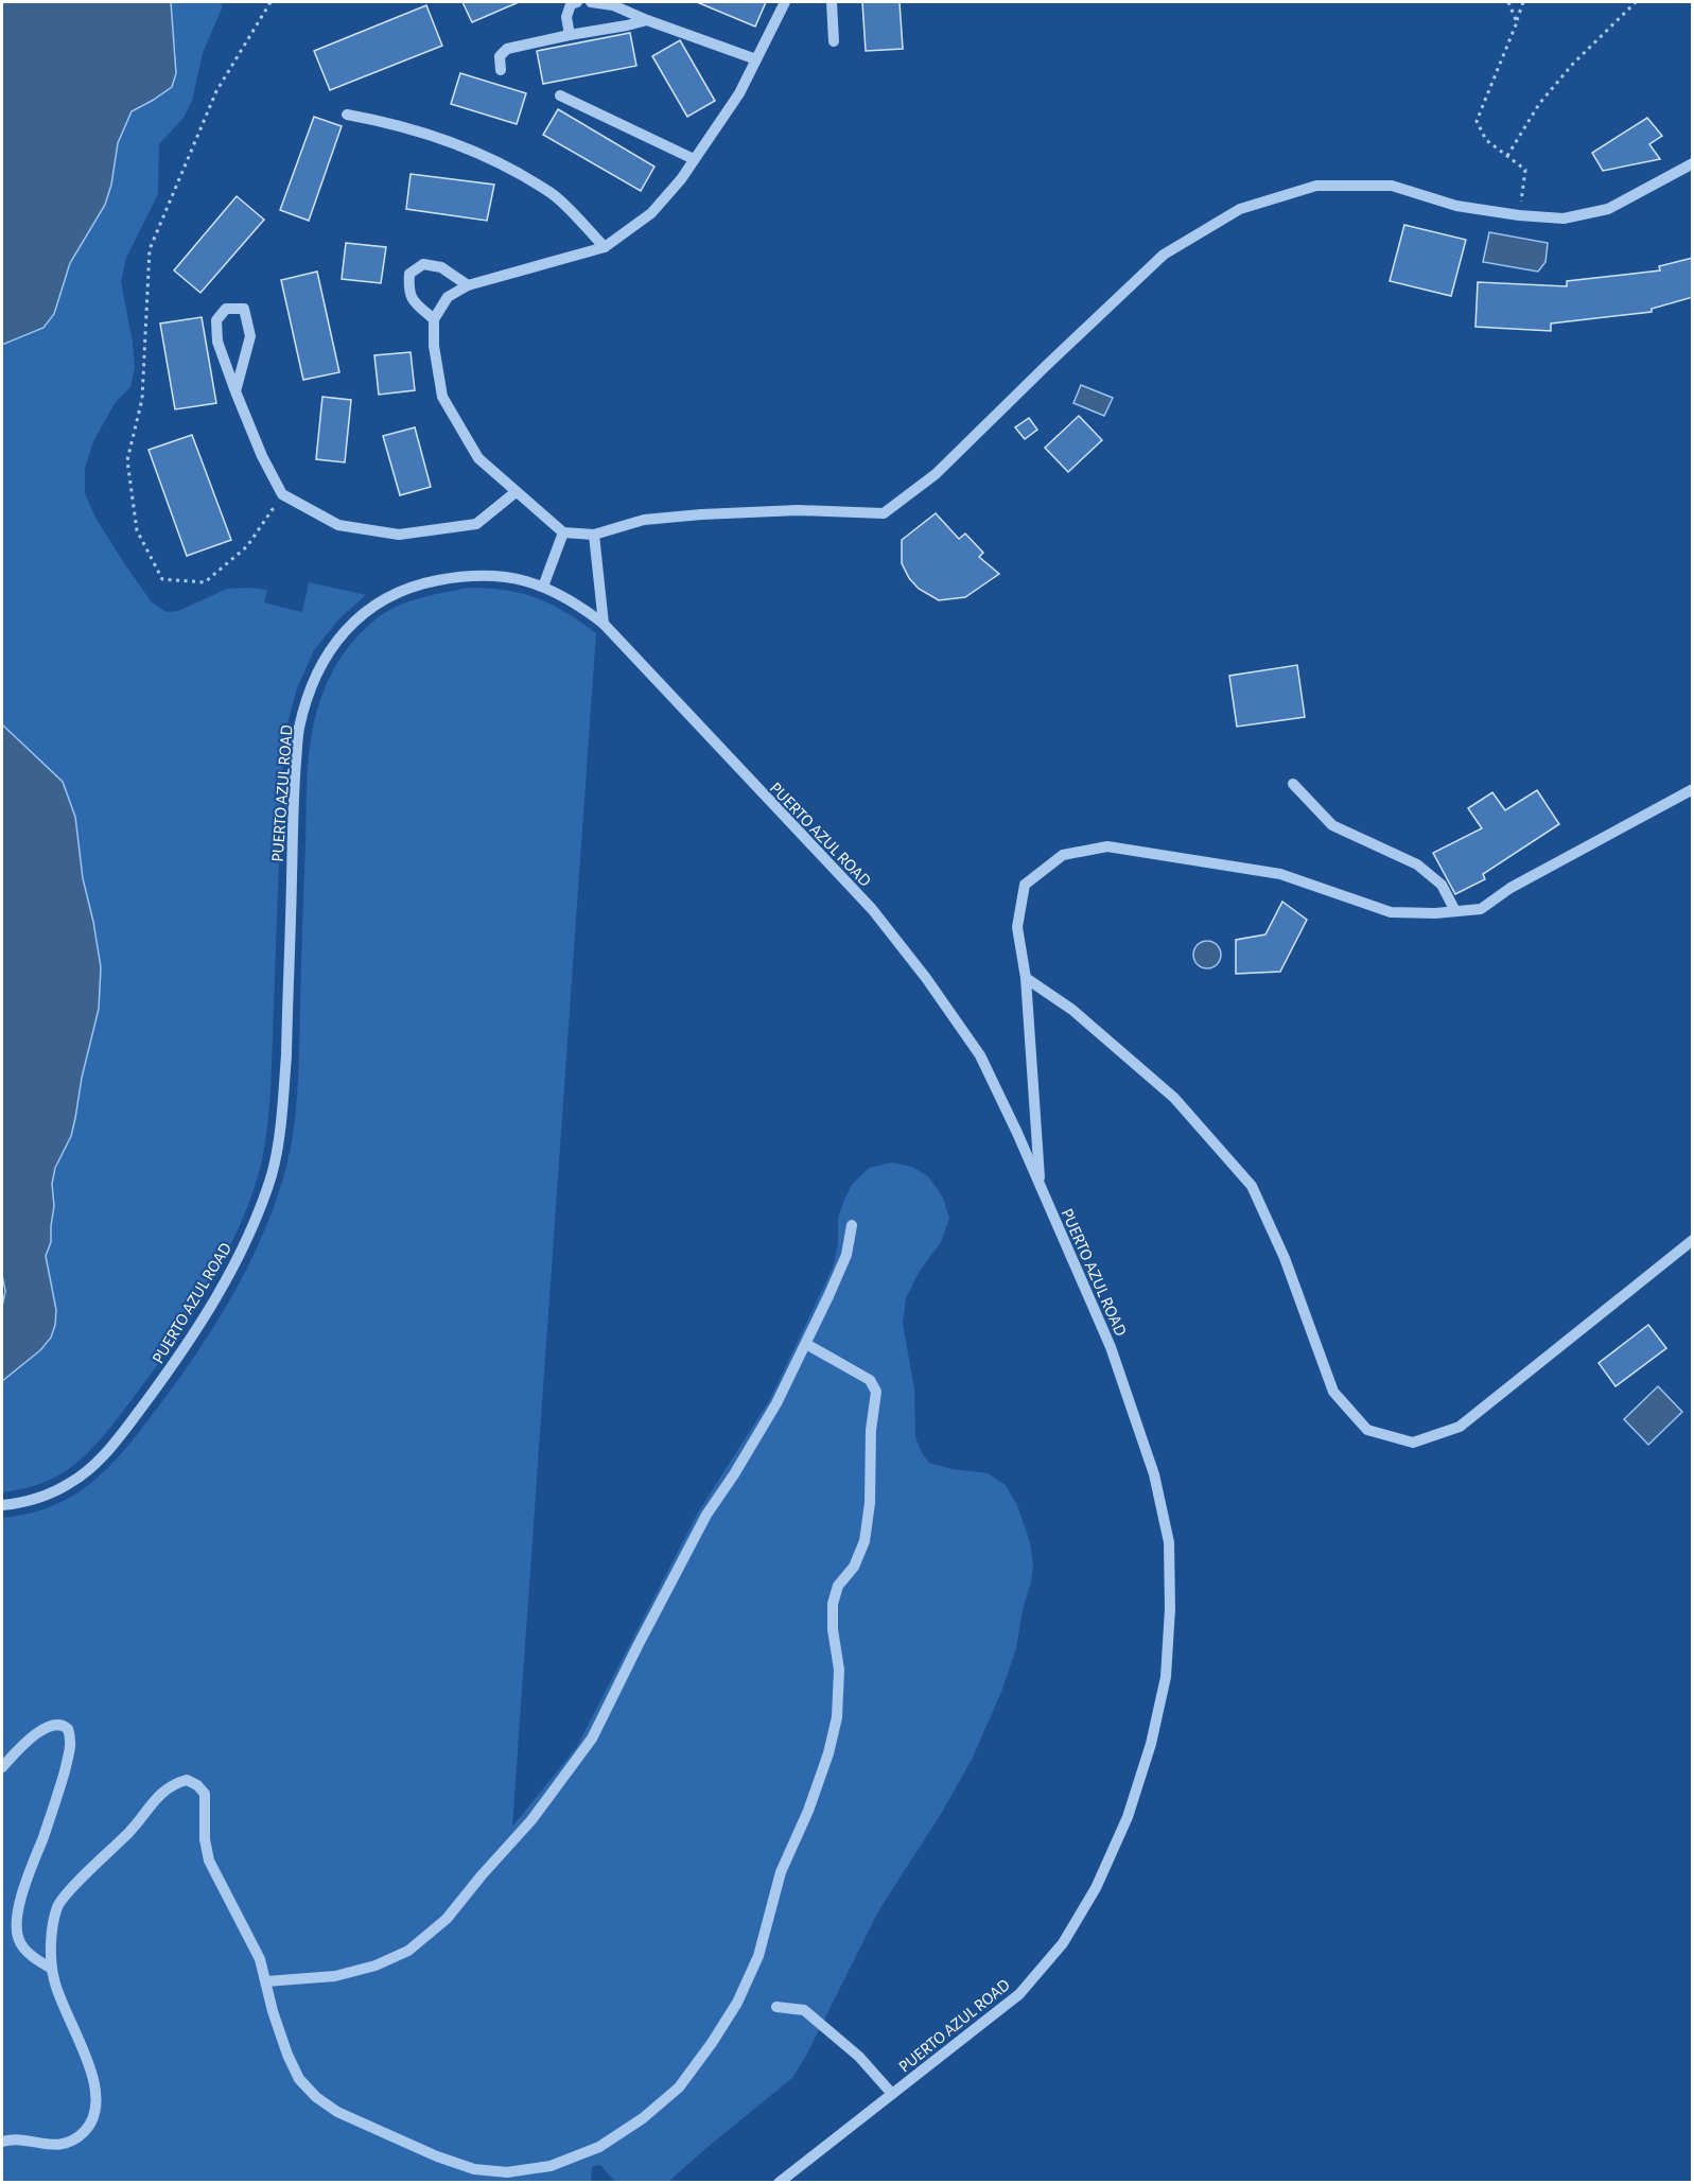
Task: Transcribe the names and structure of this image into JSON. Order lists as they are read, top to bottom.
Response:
{
  "streets": {
    "street": ["PUERTO AZUL ROAD"]
  }
}
